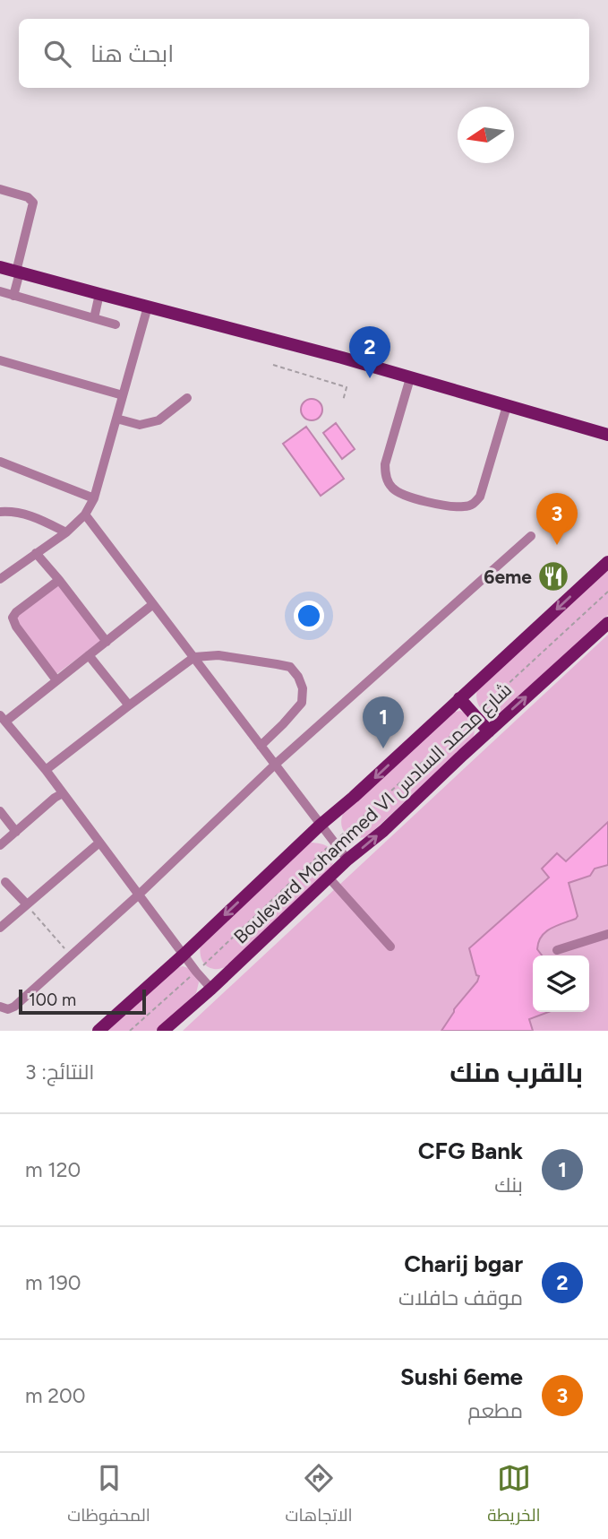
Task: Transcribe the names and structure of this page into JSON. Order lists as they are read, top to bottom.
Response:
{
  "streets": {
    "main road": ["Boulevard Mohammed VI شارع محمد السادس"]
  },
  "places": {
    "restaurant": ["6eme"]
  },
  "scale_bar": "100 m",
  "north": "left",
  "page": {
    "search": "ابحث هنا",
    "pins": ["2", "3", "1"],
    "scale": "100 m",
    "heading": ["بالقرب منك", "النتائج: 3"],
    "list": [
      {
        "mark": "1",
        "name": "CFG Bank",
        "note": "بنك",
        "value": "120 m"
      },
      {
        "mark": "2",
        "name": "Charij bgar",
        "note": "موقف حافلات",
        "value": "190 m"
      },
      {
        "mark": "3",
        "name": "Sushi 6eme",
        "note": "مطعم",
        "value": "200 m"
      }
    ],
    "nav": ["الخريطة", "الاتجاهات", "المحفوظات"]
  }
}
